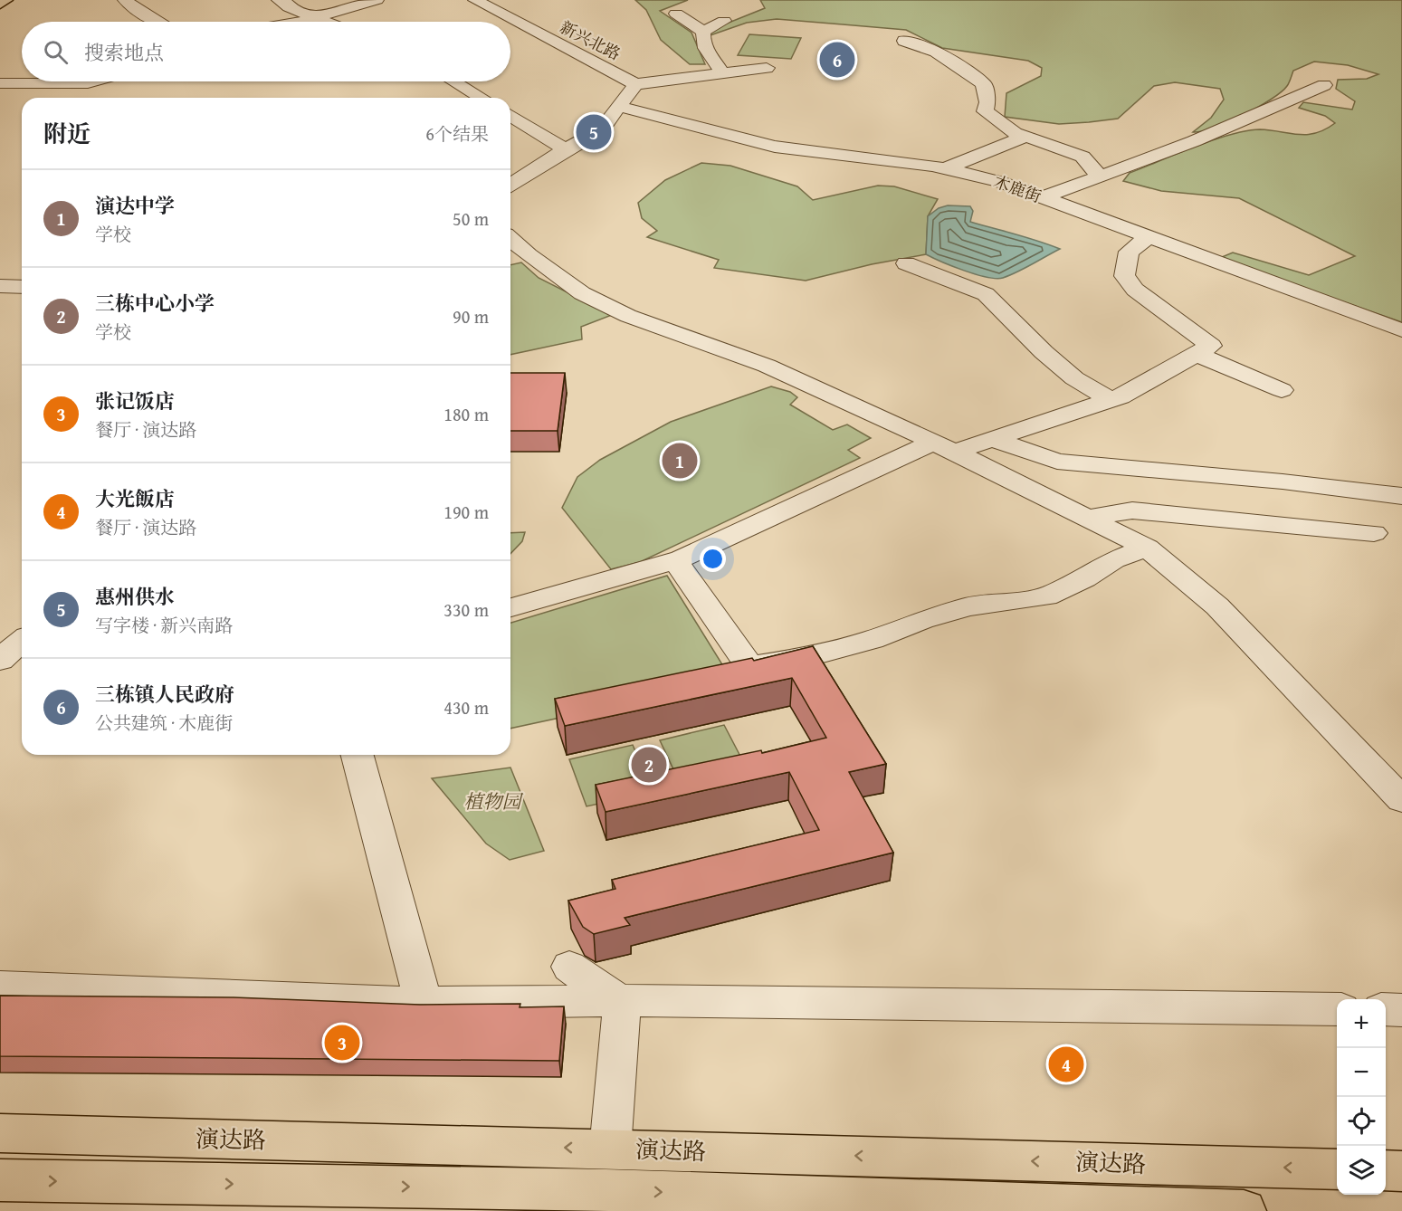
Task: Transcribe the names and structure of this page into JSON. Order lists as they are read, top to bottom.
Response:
{
  "streets": {
    "main road": ["演达路"],
    "street": ["新兴北路", "木鹿街"]
  },
  "parks": ["植物园"],
  "page": {
    "search": "搜索地点",
    "pins": [
      "6",
      "5",
      "1",
      "2",
      "3",
      "4"
    ],
    "heading": ["附近", "6个结果"],
    "list": [
      {
        "mark": "1",
        "name": "演达中学",
        "note": "学校",
        "value": "50 m"
      },
      {
        "mark": "2",
        "name": "三栋中心小学",
        "note": "学校",
        "value": "90 m"
      },
      {
        "mark": "3",
        "name": "张记饭店",
        "note": "餐厅 · 演达路",
        "value": "180 m"
      },
      {
        "mark": "4",
        "name": "大光飯店",
        "note": "餐厅 · 演达路",
        "value": "190 m"
      },
      {
        "mark": "5",
        "name": "惠州供水",
        "note": "写字楼 · 新兴南路",
        "value": "330 m"
      },
      {
        "mark": "6",
        "name": "三栋镇人民政府",
        "note": "公共建筑 · 木鹿街",
        "value": "430 m"
      }
    ],
    "map_buttons": ["+", "−"]
  }
}
